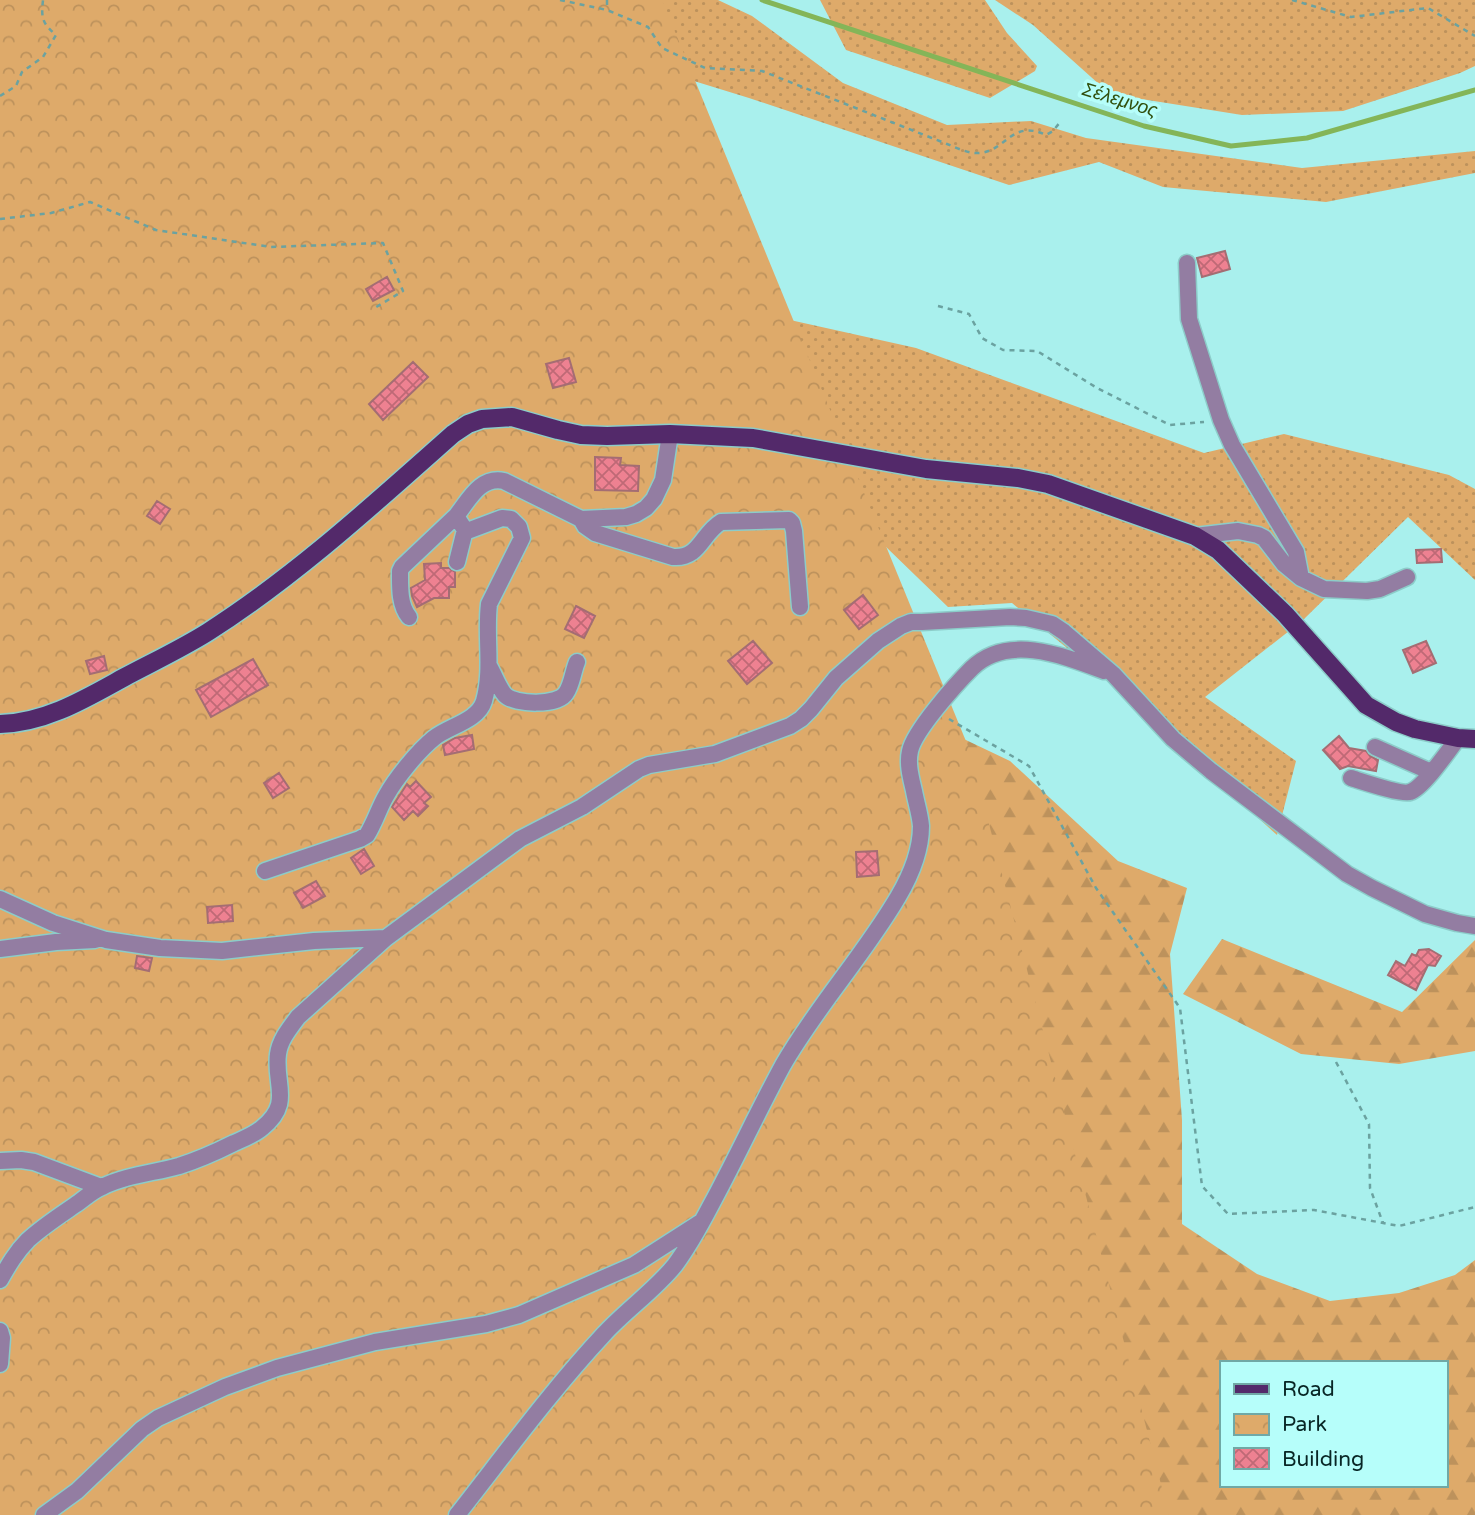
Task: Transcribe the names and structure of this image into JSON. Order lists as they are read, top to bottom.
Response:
{
  "water": ["Σέλεμνος"],
  "legend": ["Road", "Park", "Building"]
}
